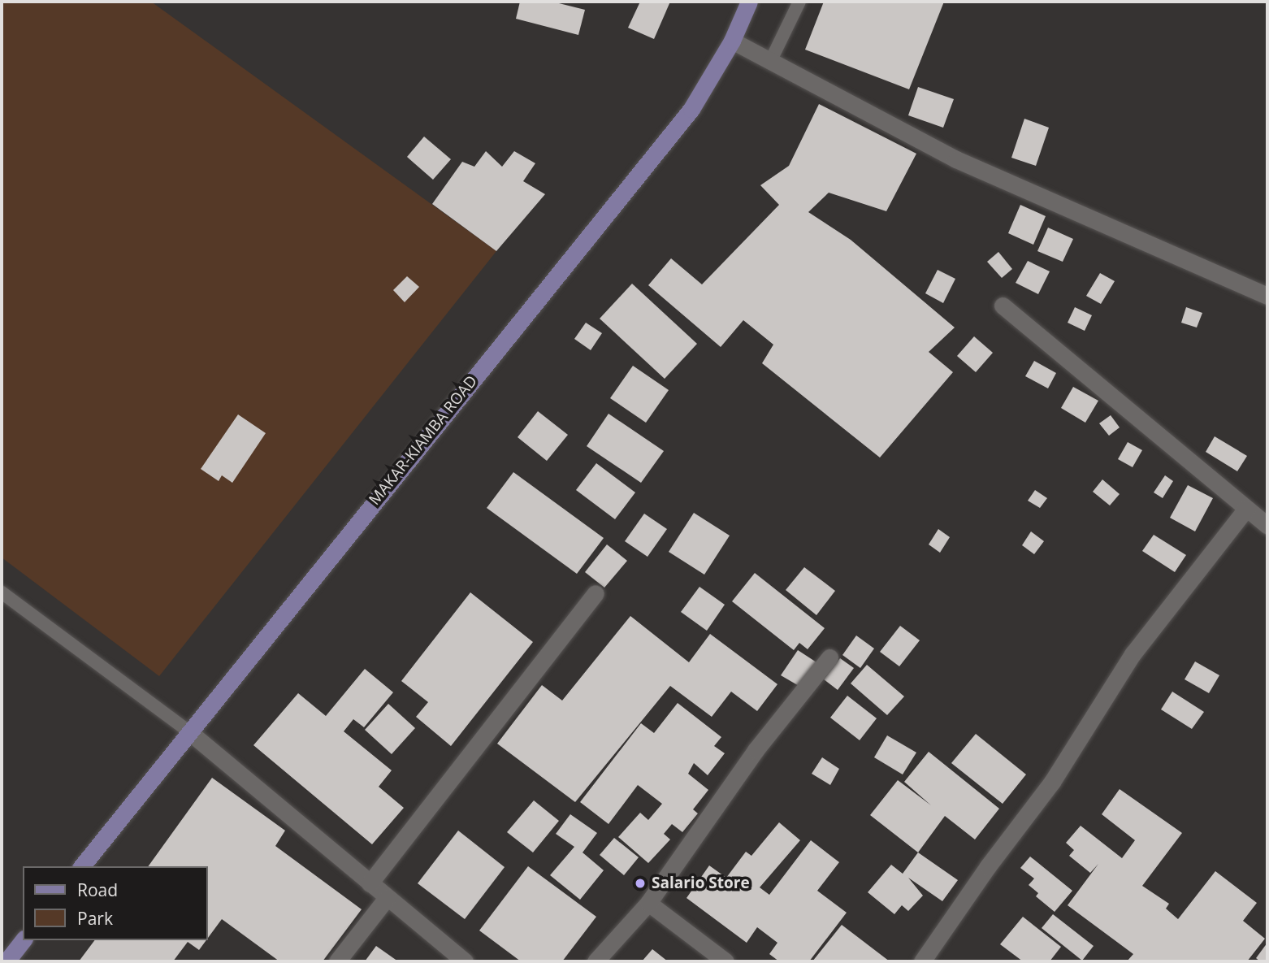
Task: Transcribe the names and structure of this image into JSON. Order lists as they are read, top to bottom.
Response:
{
  "streets": {
    "main road": ["MAKAR-KIAMBA ROAD"]
  },
  "places": ["Salario Store"],
  "legend": ["Road", "Park"]
}
